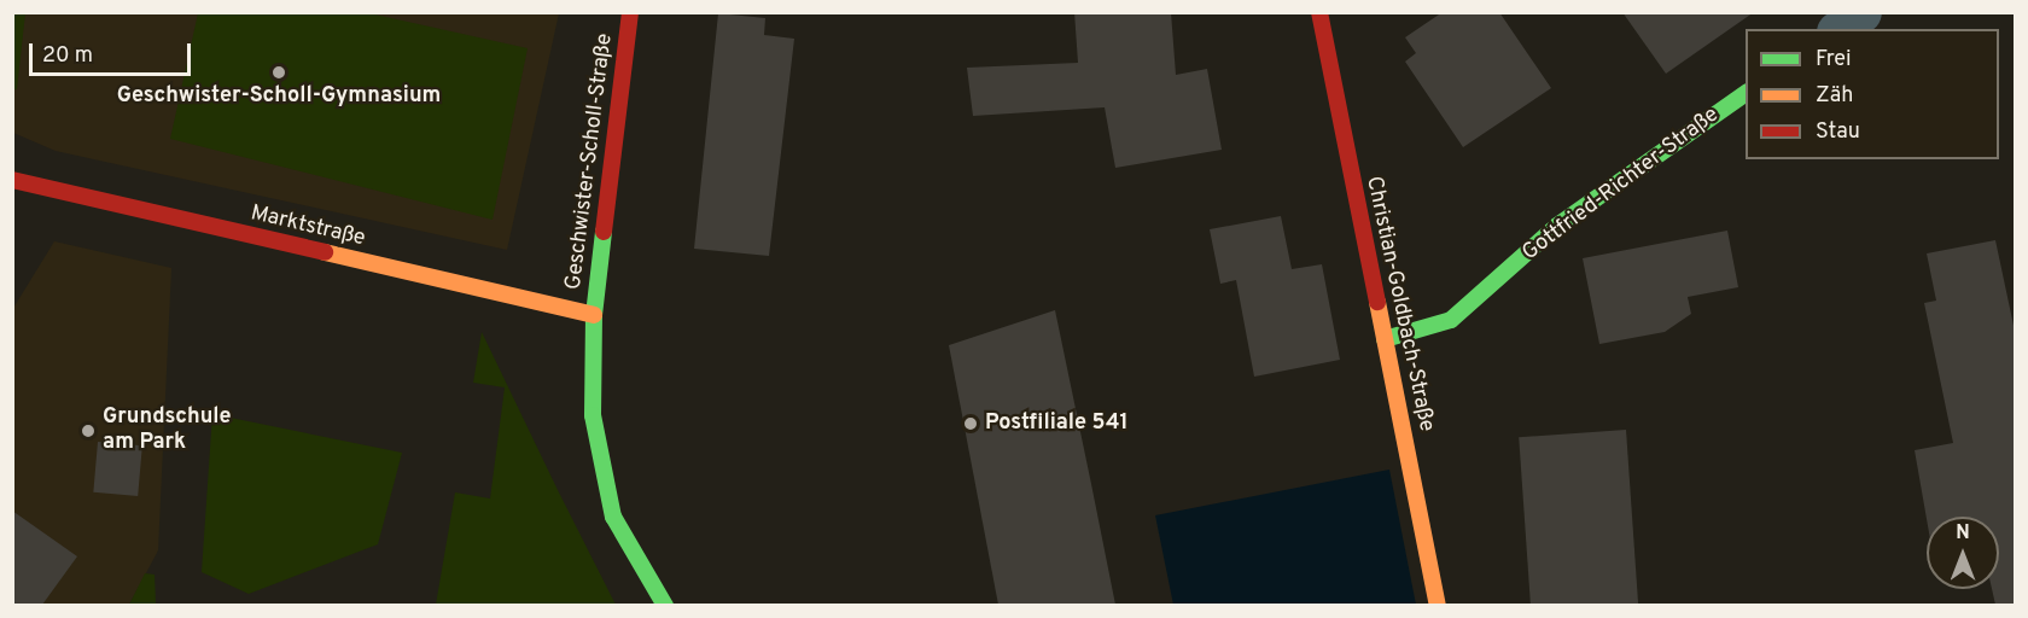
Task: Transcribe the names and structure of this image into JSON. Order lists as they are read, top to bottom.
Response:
{
  "streets": {
    "street": [
      "Geschwister-Scholl-Straße",
      "Gottfried-Richter-Straße",
      "Marktstraße",
      "Christian-Goldbach-Straße"
    ]
  },
  "crossings": [
    ["Geschwister-Scholl-Straße", "Marktstraße"],
    ["Gottfried-Richter-Straße", "Christian-Goldbach-Straße"]
  ],
  "places": ["Geschwister-Scholl-Gymnasium", "Postfiliale 541", "Grundschule am Park"],
  "legend": ["Frei", "Zäh", "Stau"],
  "scale_bar": "20 m",
  "north": "top"
}
